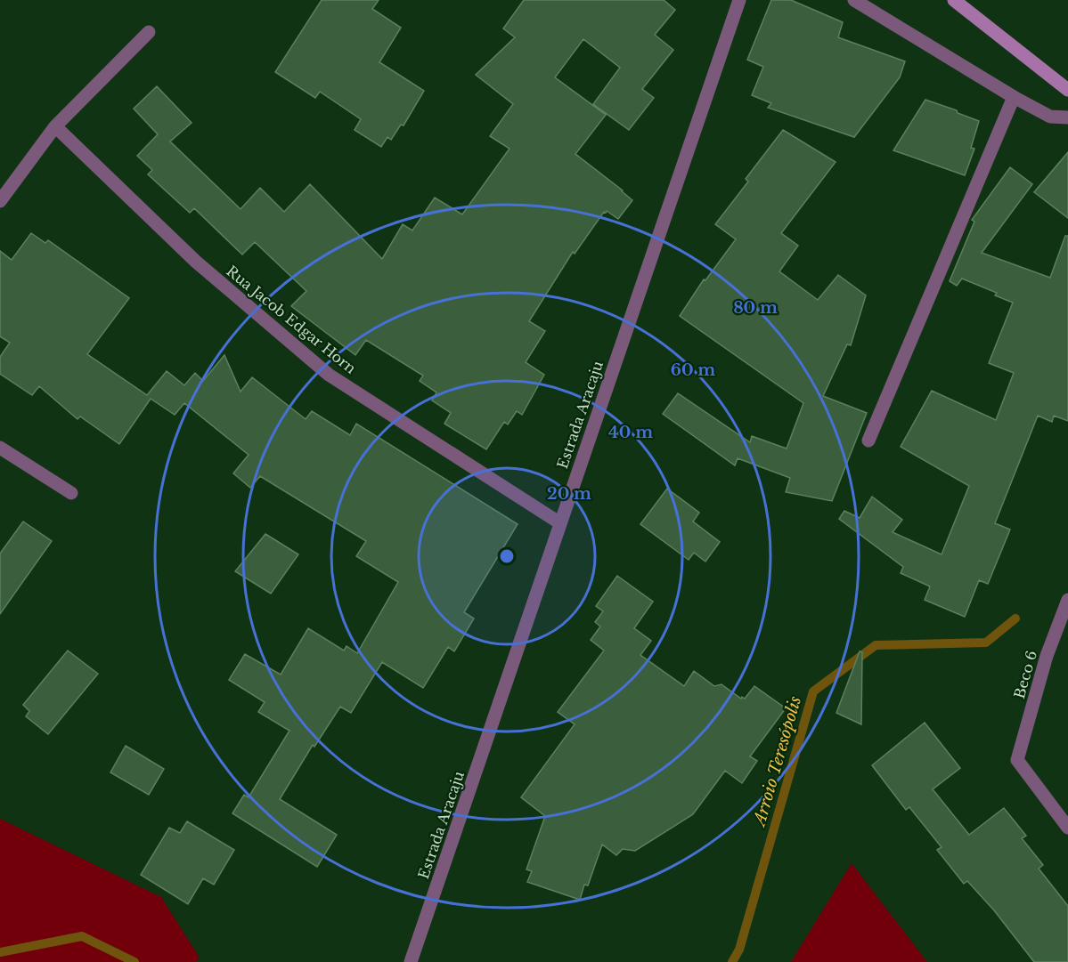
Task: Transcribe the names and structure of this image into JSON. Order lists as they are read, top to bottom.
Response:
{
  "streets": {
    "street": ["Rua Jacob Edgar Horn", "Estrada Aracaju", "Beco 6"]
  },
  "crossings": [
    ["Rua Jacob Edgar Horn", "Estrada Aracaju"]
  ],
  "water": ["Arroio Teresópolis"],
  "rings": [
    "80 m",
    "60 m",
    "40 m",
    "20 m"
  ]
}
